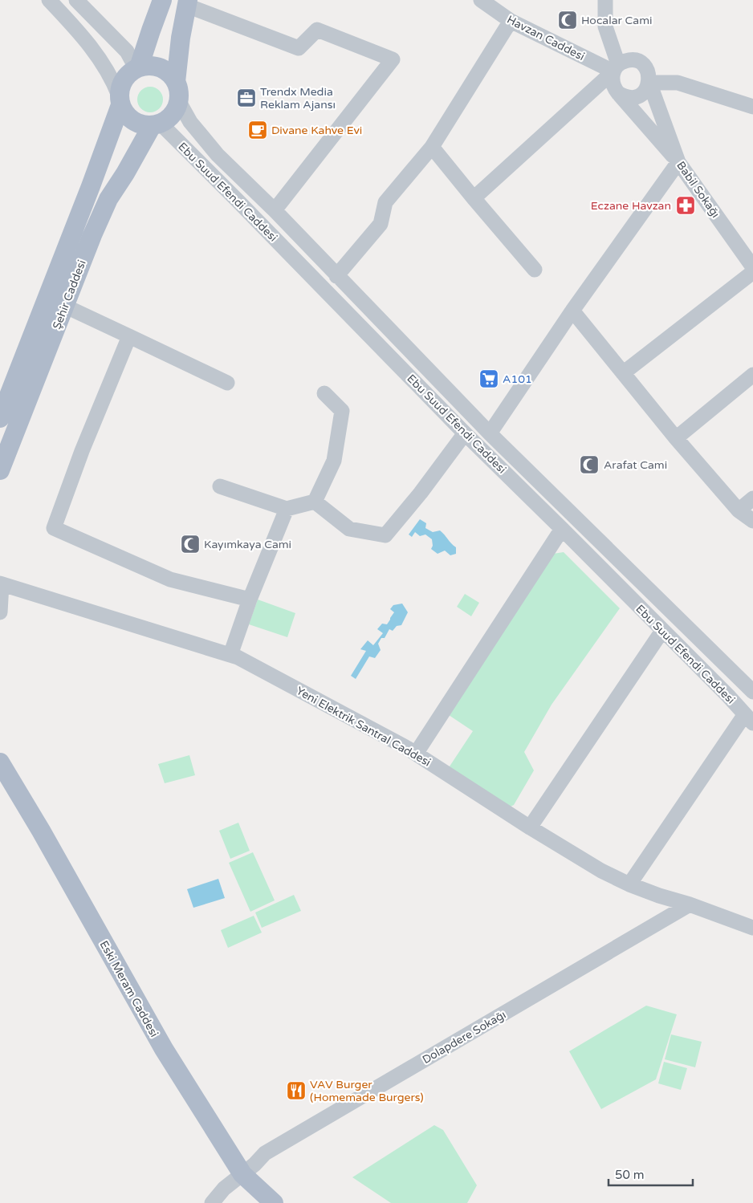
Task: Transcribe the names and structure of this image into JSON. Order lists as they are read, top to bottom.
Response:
{
  "streets": {
    "main road": ["Şehir Caddesi", "Eski Meram Caddesi"],
    "street": [
      "Havzan Caddesi",
      "Babil Sokağı",
      "Ebu Suud Efendi Caddesi",
      "Yeni Elektrik Santral Caddesi",
      "Dolapdere Sokağı"
    ]
  },
  "crossings": [
    ["Havzan Caddesi", "Babil Sokağı"],
    ["Ebu Suud Efendi Caddesi", "Şehir Caddesi"],
    ["Yeni Elektrik Santral Caddesi", "Dolapdere Sokağı"],
    ["Eski Meram Caddesi", "Dolapdere Sokağı"]
  ],
  "places": {
    "mosque": ["Hocalar Cami", "Arafat Cami", "Kayımkaya Cami"],
    "office": ["Trendx Media Reklam Ajansı"],
    "cafe": ["Divane Kahve Evi"],
    "pharmacy": ["Eczane Havzan"],
    "supermarket": ["A101"],
    "restaurant": ["VAV Burger (Homemade Burgers)"]
  },
  "scale_bar": "50 m"
}
